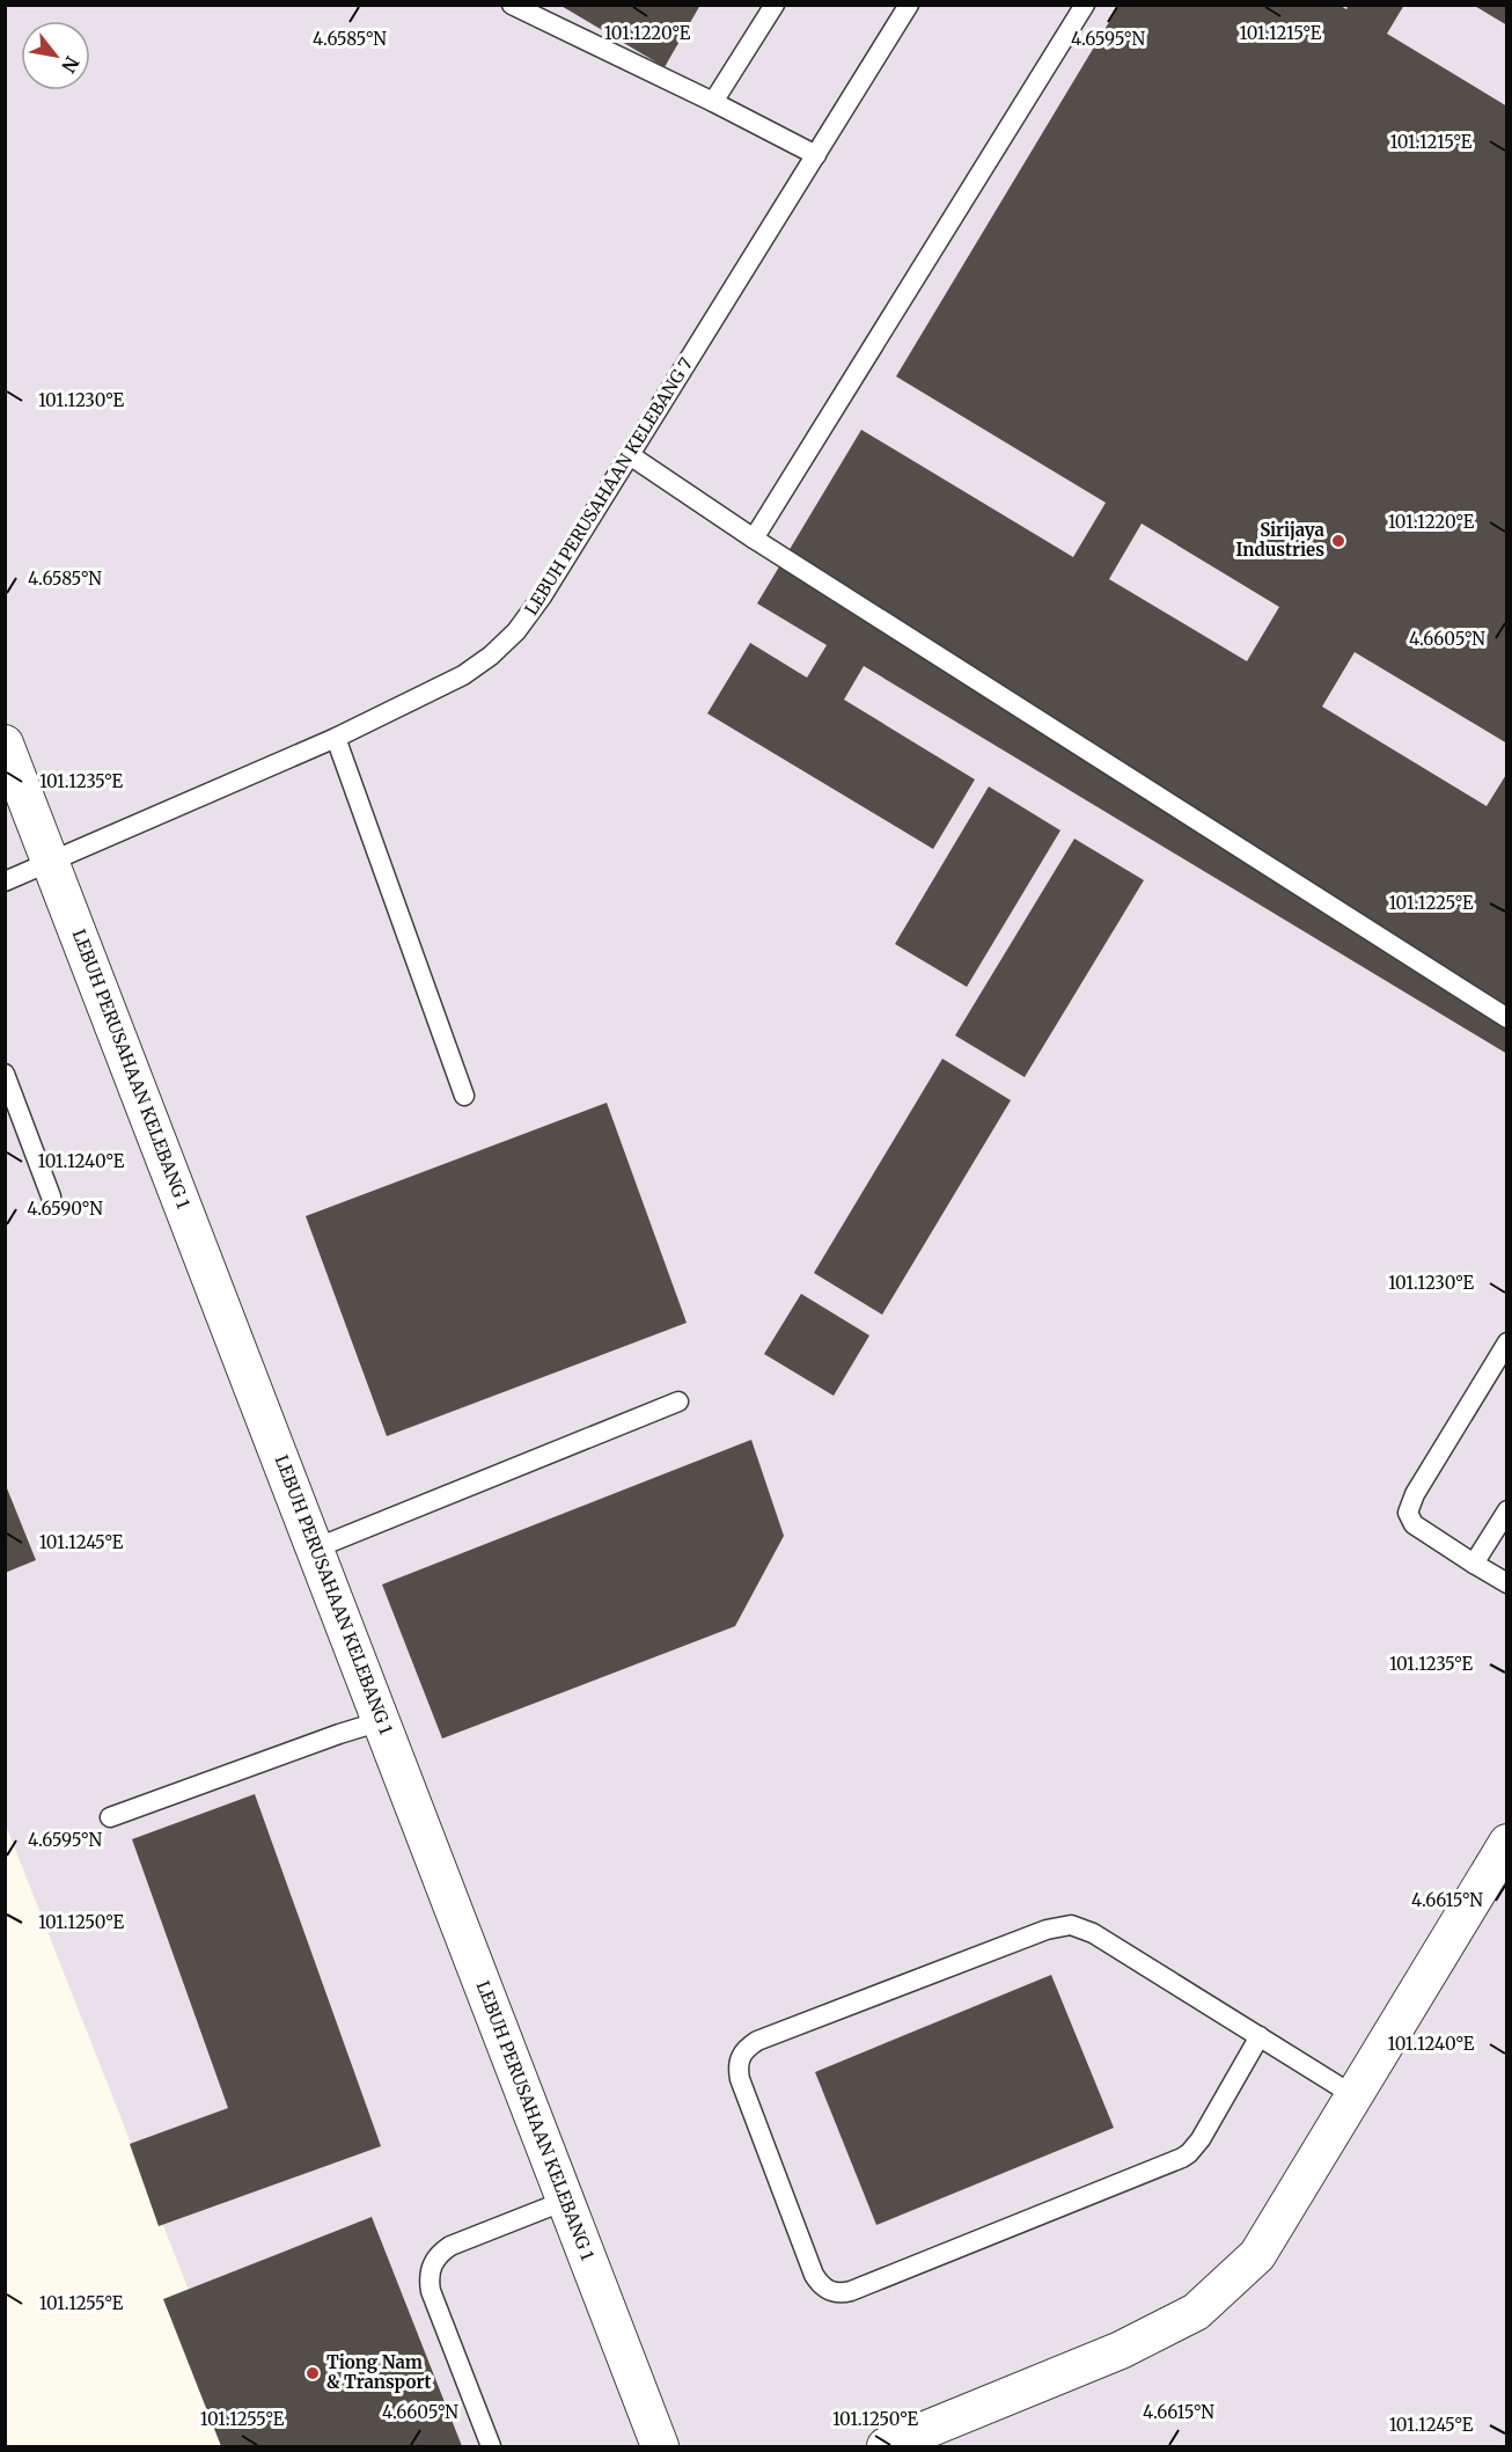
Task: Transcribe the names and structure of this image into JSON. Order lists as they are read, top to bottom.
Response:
{
  "streets": {
    "street": ["LEBUH PERUSAHAAN KELEBANG 1"],
    "lane": ["LEBUH PERUSAHAAN KELEBANG 7"]
  },
  "crossings": [
    ["LEBUH PERUSAHAAN KELEBANG 7", "LEBUH PERUSAHAAN KELEBANG 1"]
  ],
  "places": ["Sirijaya Industries", "Tiong Nam & Transport"],
  "north": "bottom right",
  "coordinates": [
    "101.1220°E",
    "101.1215°E",
    "4.6585°N",
    "4.6595°N",
    "101.1230°E",
    "4.6605°N",
    "101.1235°E",
    "101.1225°E",
    "101.1240°E",
    "4.6590°N",
    "101.1245°E",
    "4.6615°N",
    "101.1250°E",
    "101.1255°E"
  ]
}
